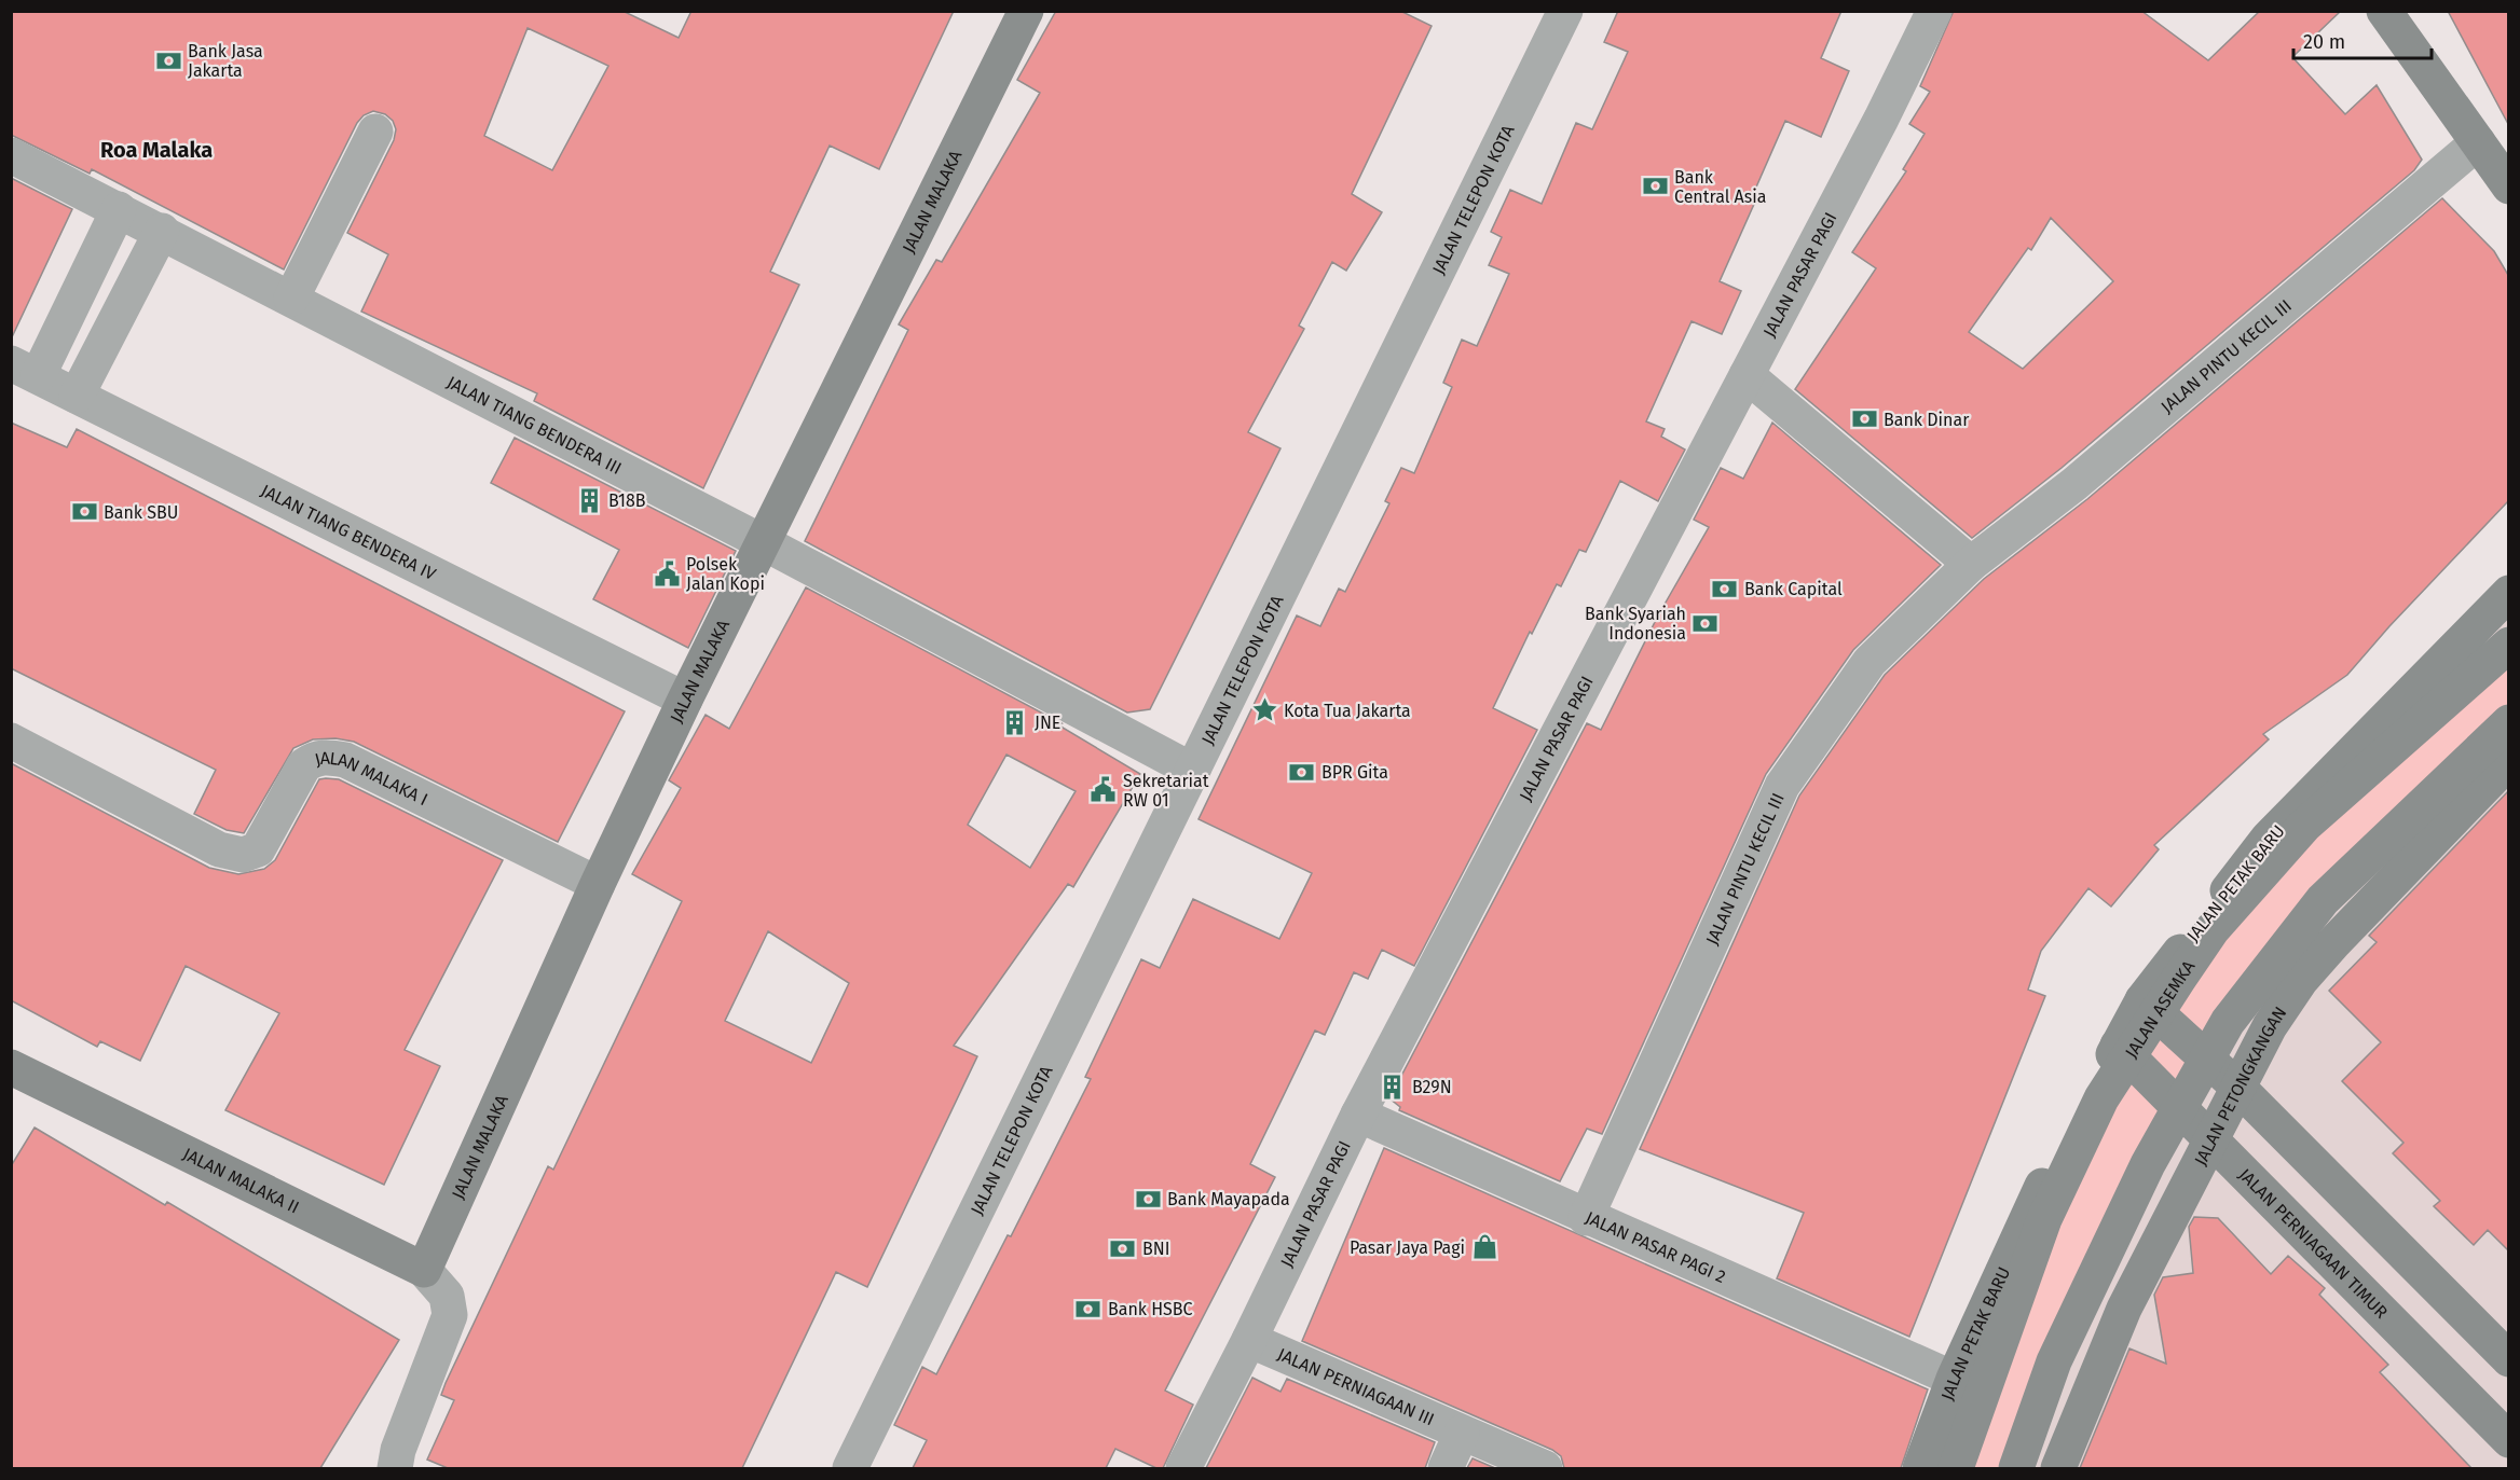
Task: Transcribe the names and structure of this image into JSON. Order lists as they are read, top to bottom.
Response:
{
  "streets": {
    "main road": [
      "JALAN MALAKA",
      "JALAN PETAK BARU",
      "JALAN ASEMKA",
      "JALAN PETONGKANGAN",
      "JALAN MALAKA II",
      "JALAN PERNIAGAAN TIMUR"
    ],
    "street": [
      "JALAN TELEPON KOTA",
      "JALAN PASAR PAGI",
      "JALAN PINTU KECIL III",
      "JALAN TIANG BENDERA III",
      "JALAN TIANG BENDERA IV",
      "JALAN MALAKA I",
      "JALAN PASAR PAGI 2",
      "JALAN PERNIAGAAN III"
    ]
  },
  "crossings": [
    ["JALAN TELEPON KOTA", "JALAN TIANG BENDERA III"],
    ["JALAN MALAKA", "JALAN TIANG BENDERA III"],
    ["JALAN MALAKA", "JALAN TIANG BENDERA IV"],
    ["JALAN MALAKA", "JALAN MALAKA I"],
    ["JALAN MALAKA", "JALAN MALAKA II"],
    ["JALAN PASAR PAGI", "JALAN PASAR PAGI 2"],
    ["JALAN PASAR PAGI", "JALAN PERNIAGAAN III"],
    ["JALAN PINTU KECIL III", "JALAN PASAR PAGI 2"],
    ["JALAN PETAK BARU", "JALAN PERNIAGAAN TIMUR"],
    ["JALAN PETAK BARU", "JALAN PASAR PAGI 2"],
    ["JALAN PETONGKANGAN", "JALAN PERNIAGAAN TIMUR"]
  ],
  "districts": ["Roa Malaka"],
  "places": {
    "bank": [
      "Bank Jasa Jakarta",
      "Bank Central Asia",
      "Bank Dinar",
      "Bank SBU",
      "Bank Capital",
      "Bank Syariah Indonesia",
      "BPR Gita",
      "Bank Mayapada",
      "BNI",
      "Bank HSBC"
    ],
    "building": ["B18B", "JNE", "B29N"],
    "public building": ["Polsek Jalan Kopi", "Sekretariat RW 01"],
    "place": ["Kota Tua Jakarta"],
    "shop": ["Pasar Jaya Pagi"]
  },
  "scale_bar": "20 m"
}
